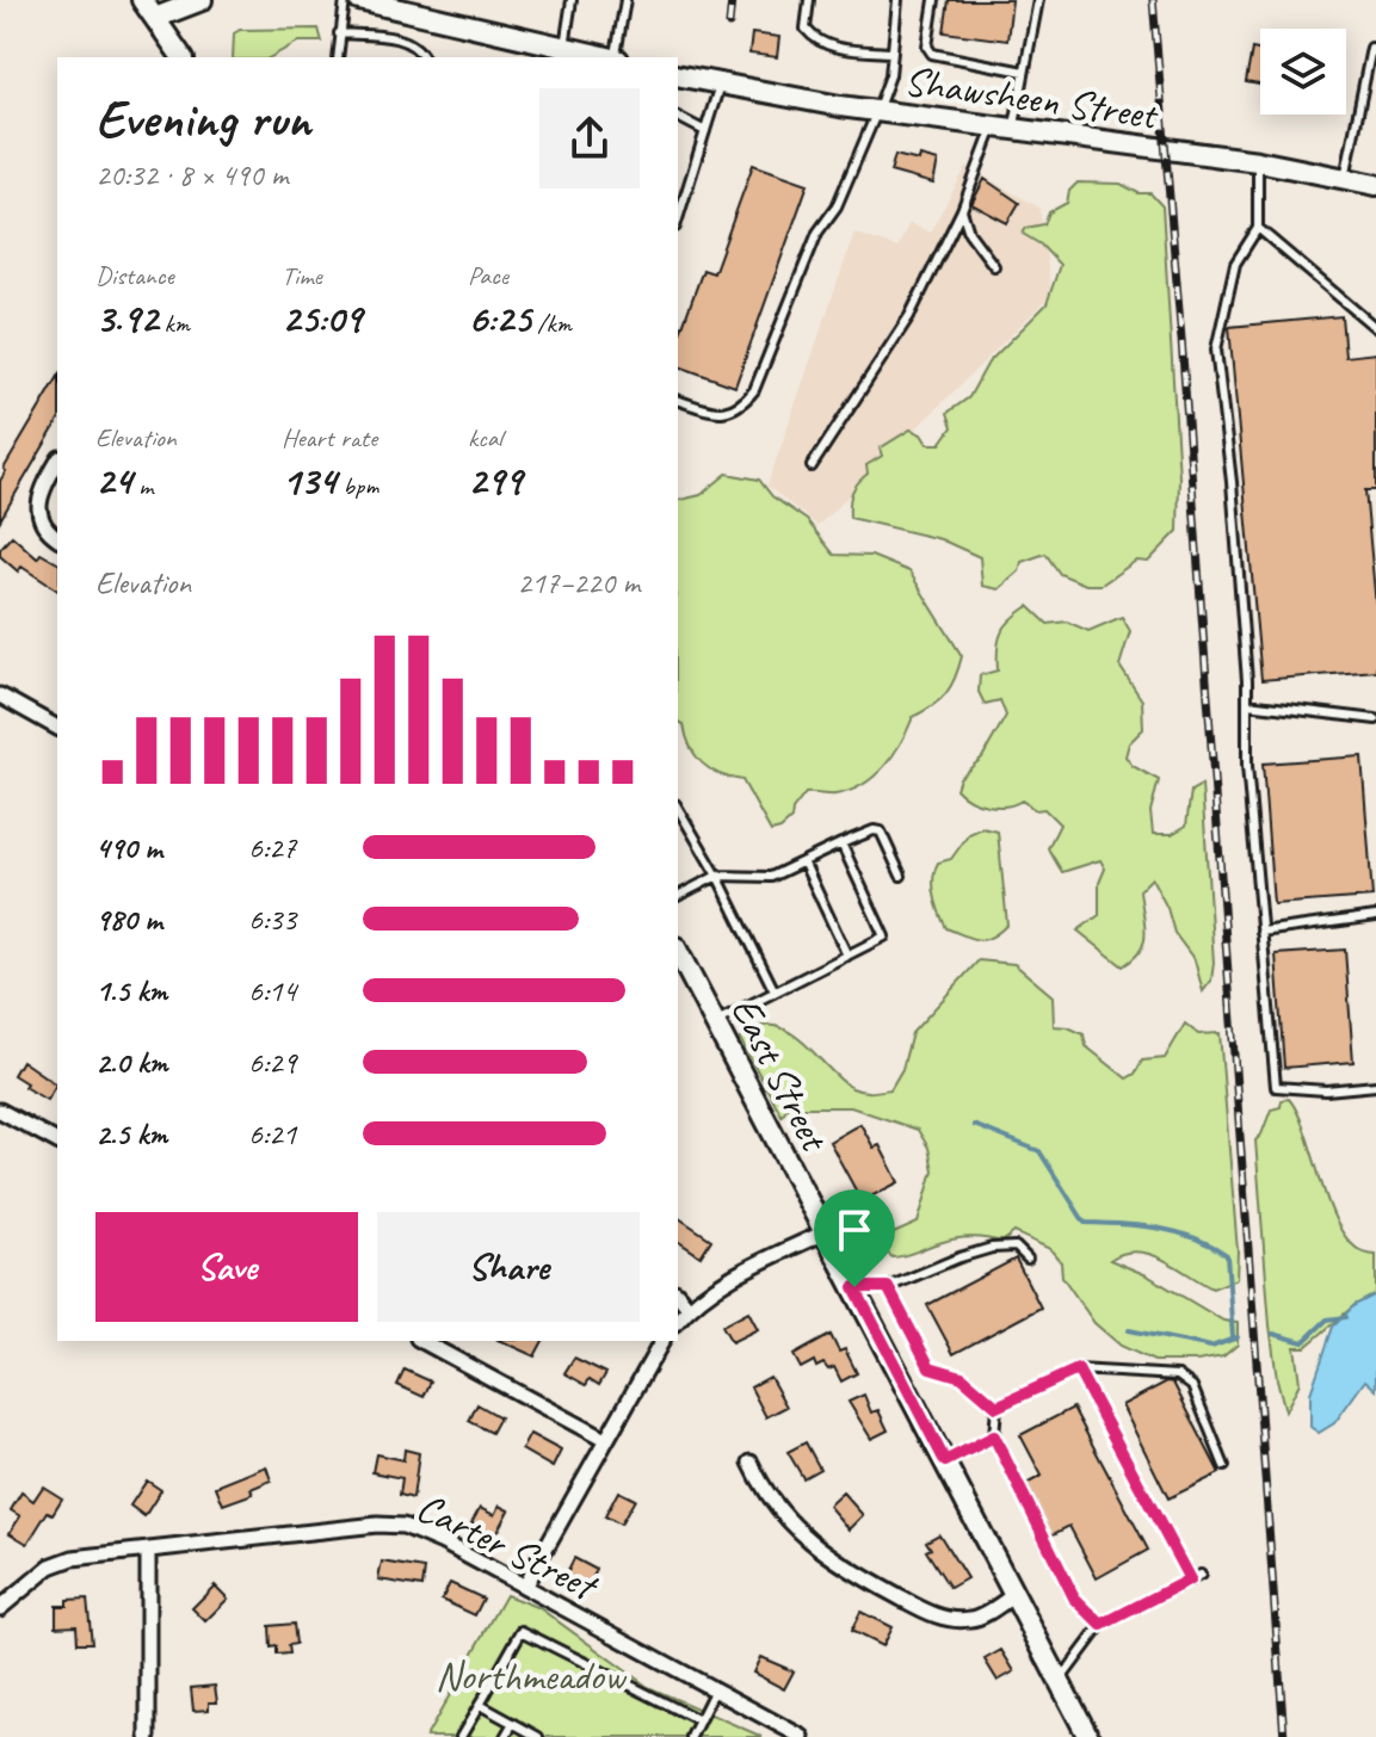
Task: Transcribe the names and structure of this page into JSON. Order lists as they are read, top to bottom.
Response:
{
  "streets": {
    "main road": ["Shawsheen Street", "East Street"],
    "street": ["Carter Street"]
  },
  "parks": ["Northmeadow"],
  "page": {
    "heading": ["Evening run", "20:32 · 8 × 490 m"],
    "stats": [
      ["Distance", "3.92 km"],
      ["Time", "25:09"],
      ["Pace", "6:25 /km"],
      ["Elevation", "24 m"],
      ["Heart rate", "134 bpm"],
      ["kcal", "299"]
    ],
    "chart": ["Elevation", "217–220 m"],
    "list": [
      {
        "name": "490 m",
        "note": "6:27"
      },
      {
        "name": "980 m",
        "note": "6:33"
      },
      {
        "name": "1.5 km",
        "note": "6:14"
      },
      {
        "name": "2.0 km",
        "note": "6:29"
      },
      {
        "name": "2.5 km",
        "note": "6:21"
      }
    ],
    "buttons": ["Save", "Share"]
  }
}
